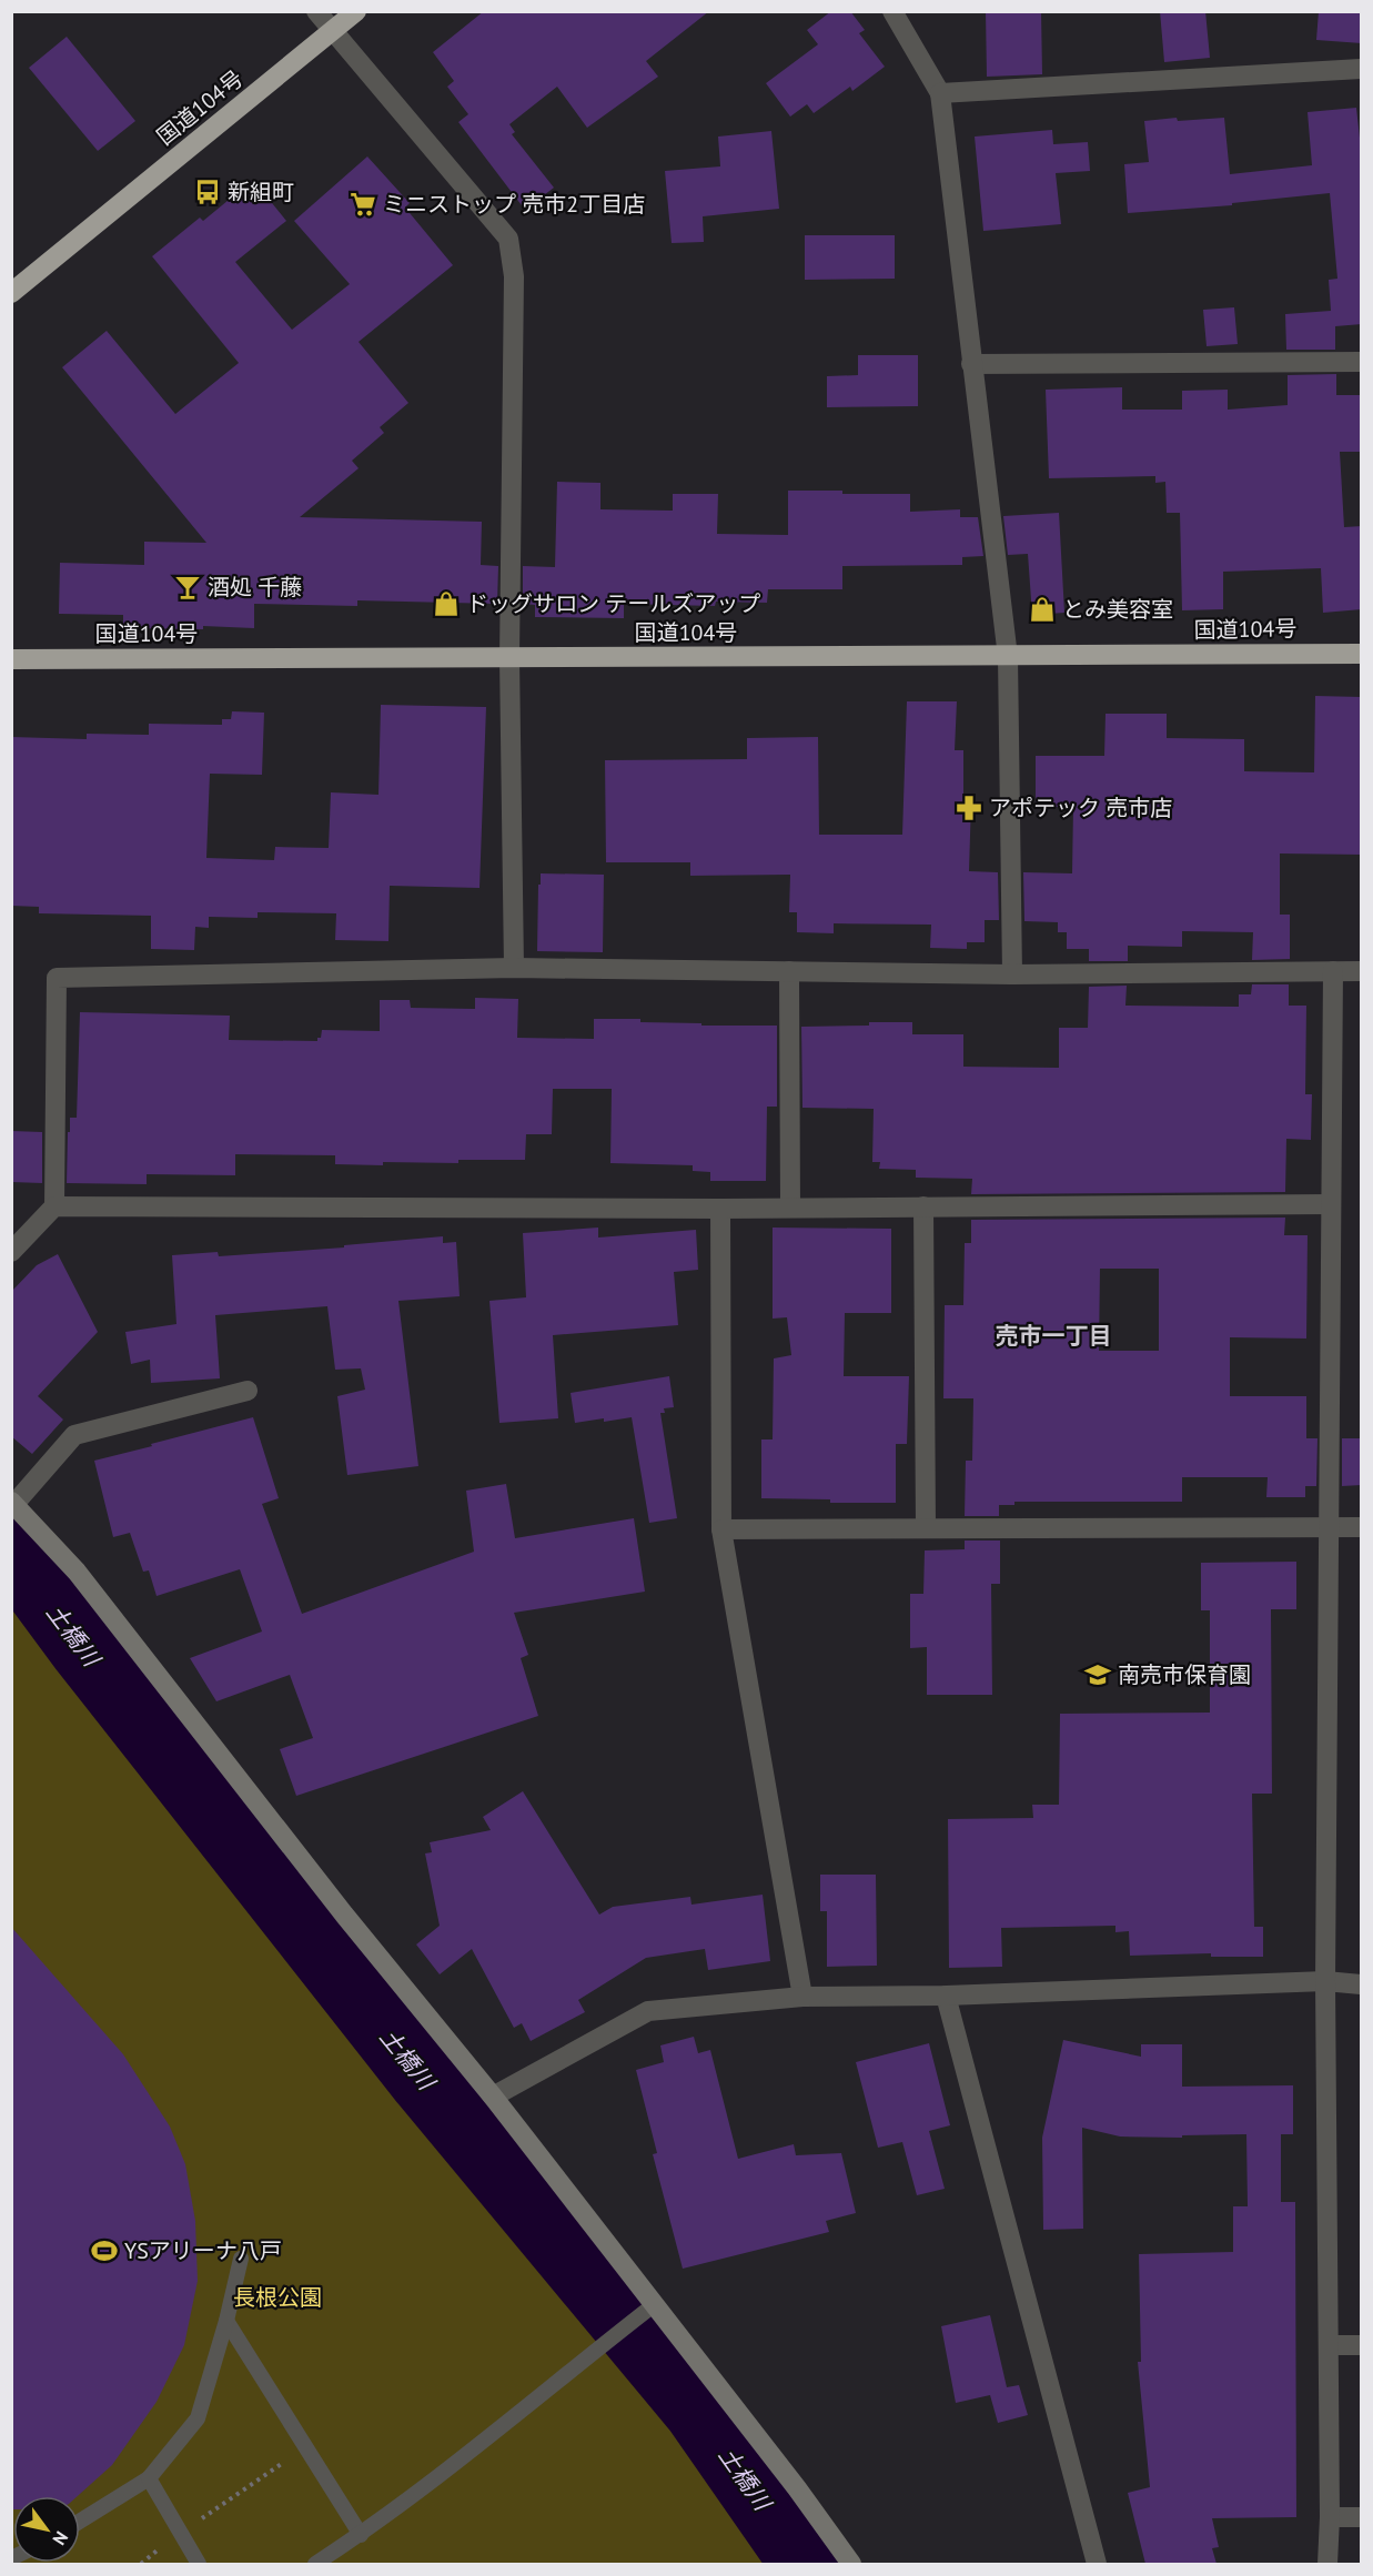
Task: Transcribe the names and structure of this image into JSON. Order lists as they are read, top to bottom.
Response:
{
  "streets": {
    "highway": ["国道104号"]
  },
  "districts": ["売市一丁目"],
  "water": ["土橋川"],
  "parks": ["長根公園"],
  "places": {
    "bus stop": ["新組町"],
    "supermarket": ["ミニストップ 売市2丁目店"],
    "bar": ["酒処 千藤"],
    "shop": ["ドッグサロン テールズアップ", "とみ美容室"],
    "pharmacy": ["アポテック 売市店"],
    "school or university": ["南売市保育園"],
    "sports": ["YSアリーナ八戸"]
  },
  "north": "bottom right"
}
